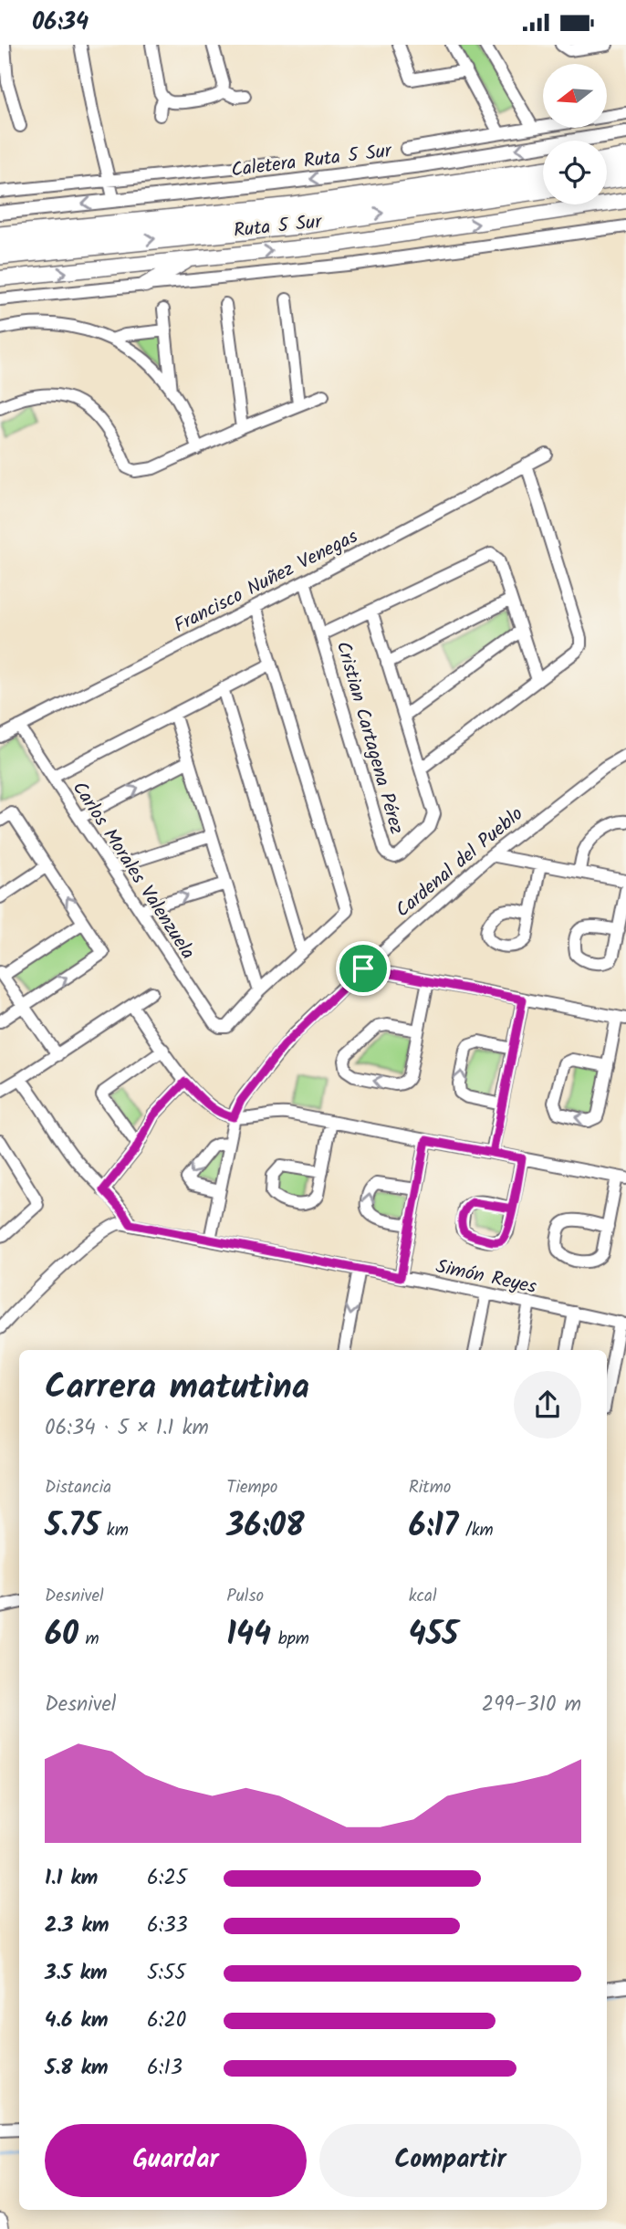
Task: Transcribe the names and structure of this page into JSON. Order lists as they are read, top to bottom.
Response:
{
  "streets": {
    "highway": ["Ruta 5 Sur"],
    "street": [
      "Caletera Ruta 5 Sur",
      "Francisco Nuñez Venegas",
      "Cristian Cartagena Pérez",
      "Cardenal del Pueblo",
      "Carlos Morales Valenzuela",
      "Simón Reyes"
    ]
  },
  "crossings": [
    ["Francisco Nuñez Venegas", "Cristian Cartagena Pérez"],
    ["Francisco Nuñez Venegas", "Carlos Morales Valenzuela"],
    ["Cardenal del Pueblo", "Simón Reyes"]
  ],
  "north": "left",
  "page": {
    "status": "06:34",
    "heading": ["Carrera matutina", "06:34 · 5 × 1.1 km"],
    "stats": [
      ["Distancia", "5.75 km"],
      ["Tiempo", "36:08"],
      ["Ritmo", "6:17 /km"],
      ["Desnivel", "60 m"],
      ["Pulso", "144 bpm"],
      ["kcal", "455"]
    ],
    "chart": ["Desnivel", "299–310 m"],
    "list": [
      {
        "name": "1.1 km",
        "note": "6:25"
      },
      {
        "name": "2.3 km",
        "note": "6:33"
      },
      {
        "name": "3.5 km",
        "note": "5:55"
      },
      {
        "name": "4.6 km",
        "note": "6:20"
      },
      {
        "name": "5.8 km",
        "note": "6:13"
      }
    ],
    "buttons": ["Guardar", "Compartir"]
  }
}
